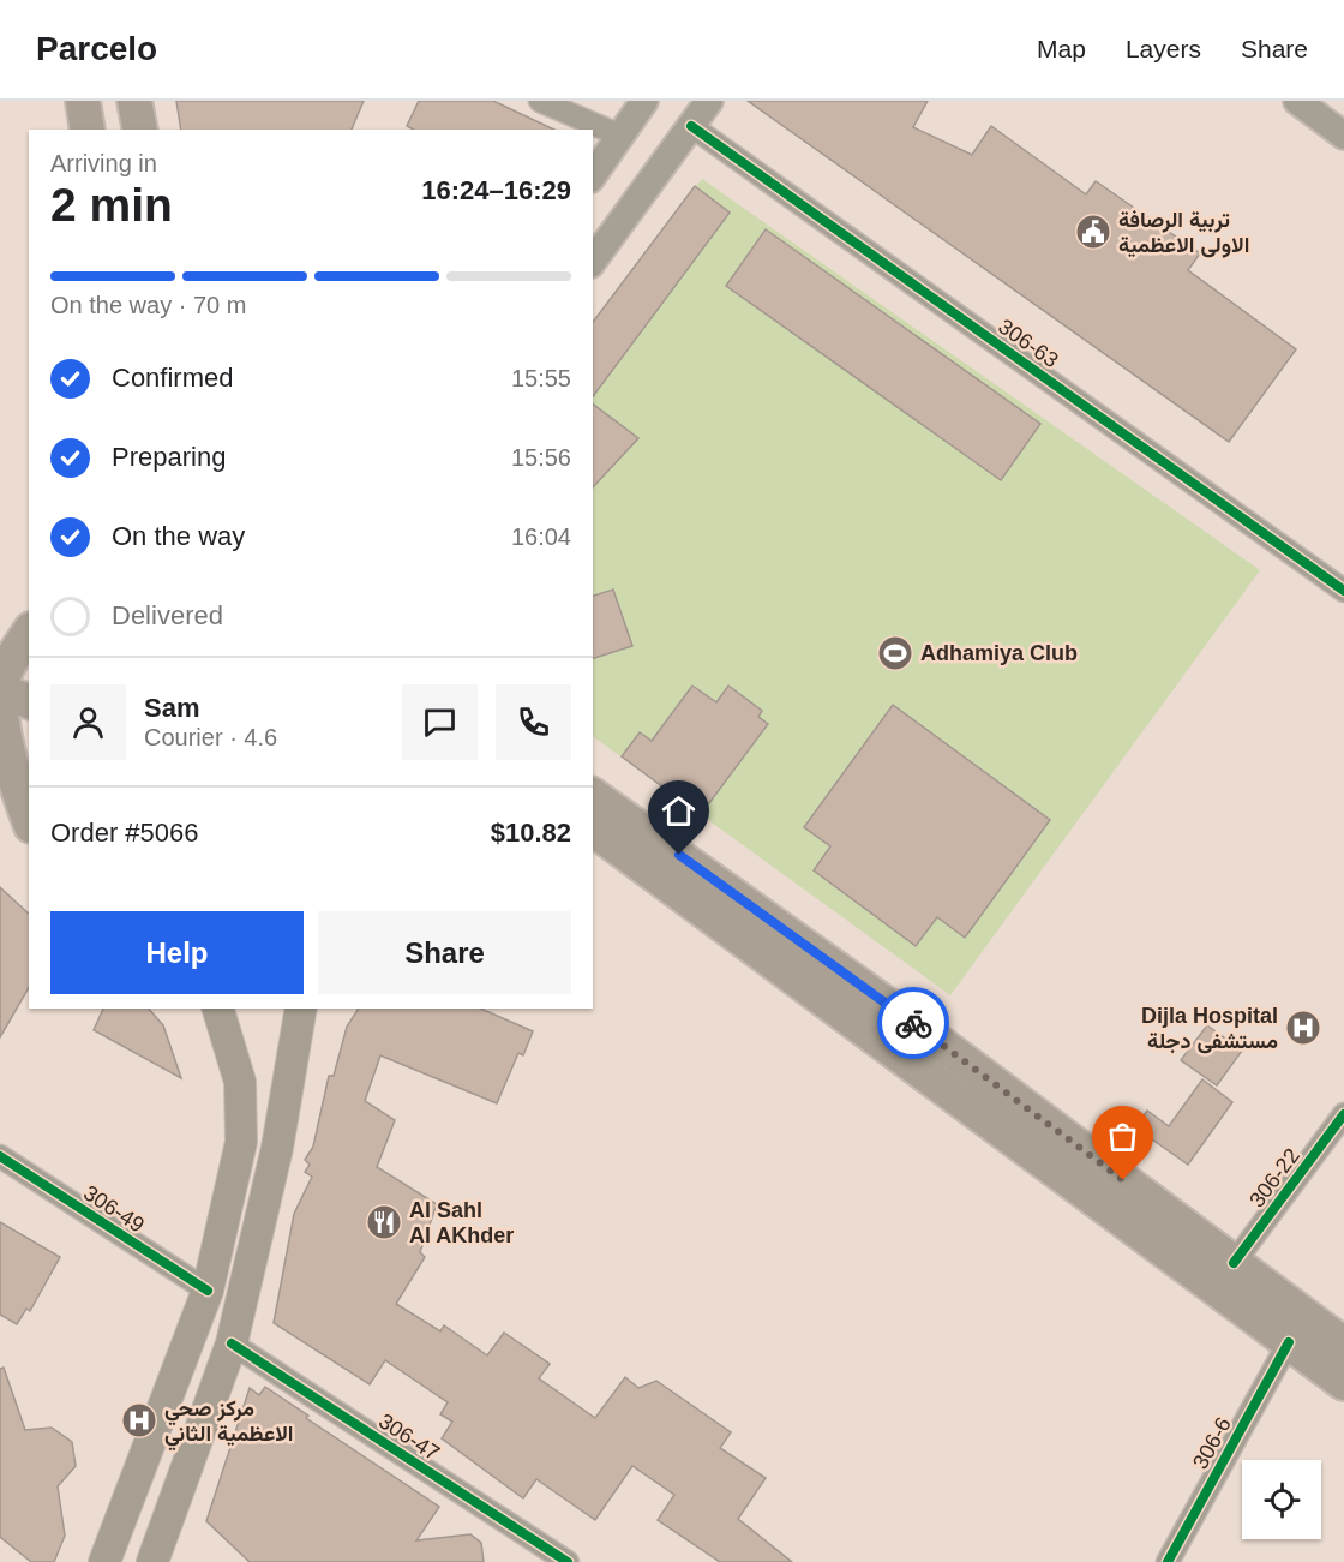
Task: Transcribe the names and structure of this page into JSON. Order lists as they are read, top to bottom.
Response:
{
  "streets": {
    "street": [
      "306-63",
      "306-22",
      "306-49",
      "306-47",
      "306-6"
    ]
  },
  "places": {
    "public building": ["تربية الرصافة الاولى الاعظمية"],
    "sports": ["Adhamiya Club"],
    "hospital": ["Dijla Hospital مستشفى دجلة", "مركز صحي الاعظمية الثاني"],
    "restaurant": ["Al Sahl Al AKhder"]
  },
  "page": {
    "header": "Parcelo",
    "nav": ["Map", "Layers", "Share"],
    "heading": ["2 min", "Arriving in", "16:24–16:29"],
    "panel": [
      "Sam",
      "Courier · 4.6",
      "Order #5066",
      "$10.82"
    ],
    "bar": "On the way · 70 m",
    "list": [
      ["Confirmed", "15:55"],
      ["Preparing", "15:56"],
      ["On the way", "16:04"],
      "Delivered"
    ],
    "buttons": ["Help", "Share"]
  }
}
